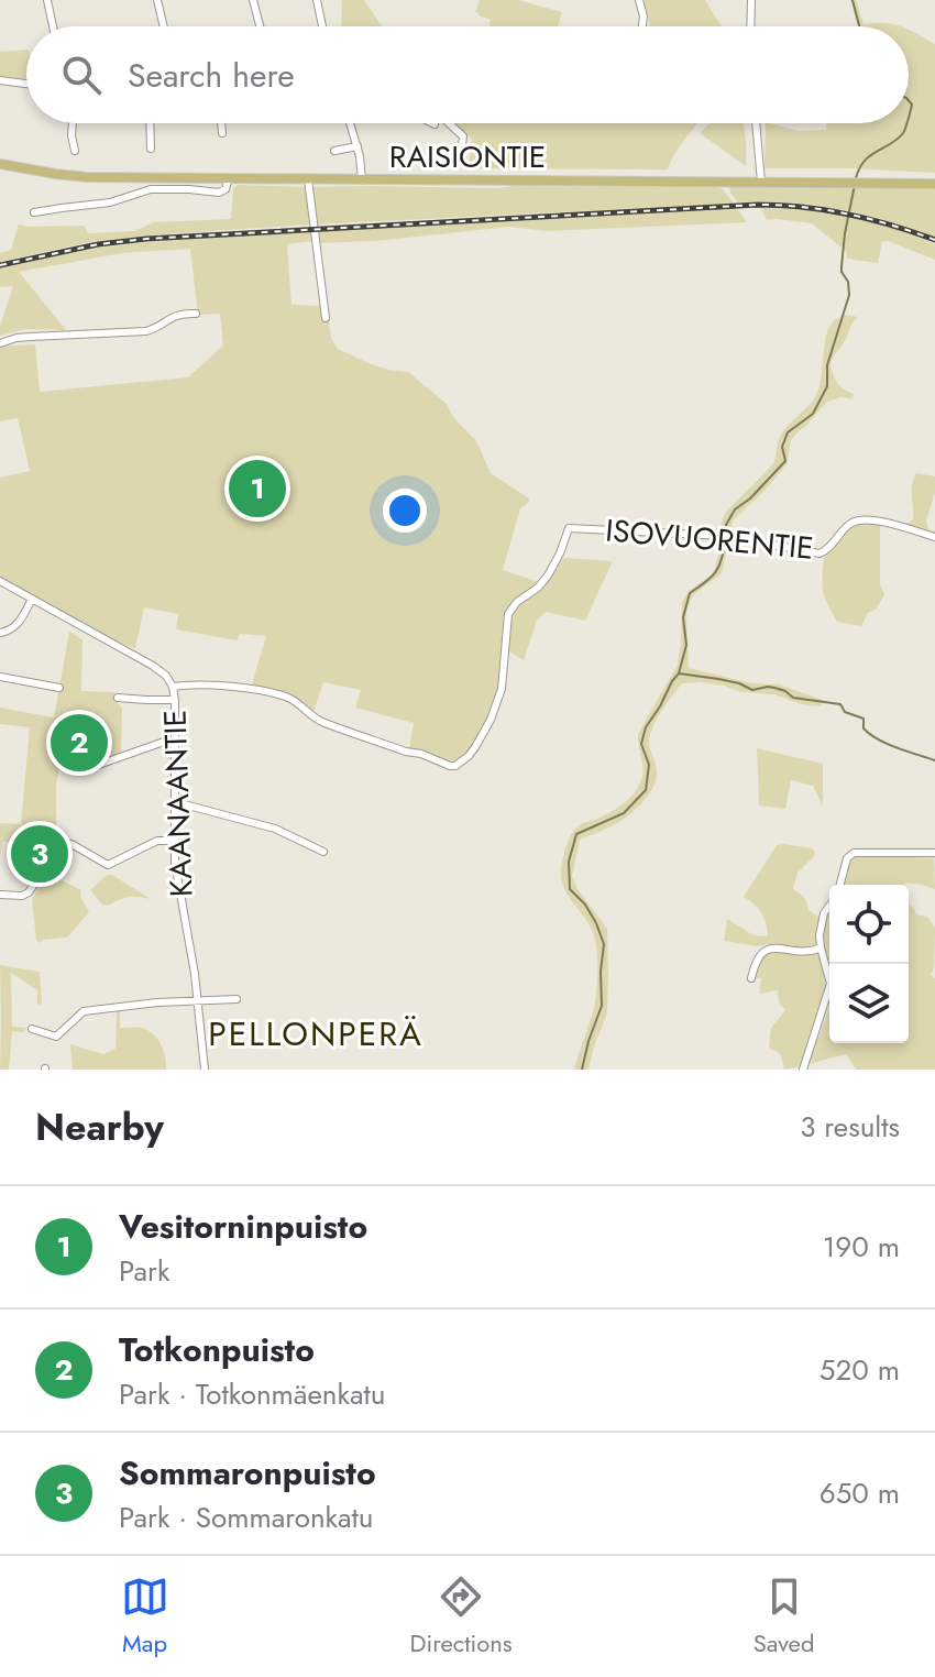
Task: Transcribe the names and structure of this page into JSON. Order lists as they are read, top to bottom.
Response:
{
  "streets": {
    "main road": ["RAISIONTIE"],
    "street": ["ISOVUORENTIE", "KAANAANTIE"]
  },
  "crossings": [
    ["ISOVUORENTIE", "KAANAANTIE"]
  ],
  "districts": ["PELLONPERÄ"],
  "page": {
    "search": "Search here",
    "pins": ["1", "2", "3"],
    "heading": ["Nearby", "3 results"],
    "list": [
      {
        "mark": "1",
        "name": "Vesitorninpuisto",
        "note": "Park",
        "value": "190 m"
      },
      {
        "mark": "2",
        "name": "Totkonpuisto",
        "note": "Park · Totkonmäenkatu",
        "value": "520 m"
      },
      {
        "mark": "3",
        "name": "Sommaronpuisto",
        "note": "Park · Sommaronkatu",
        "value": "650 m"
      }
    ],
    "nav": ["Map", "Directions", "Saved"]
  }
}
